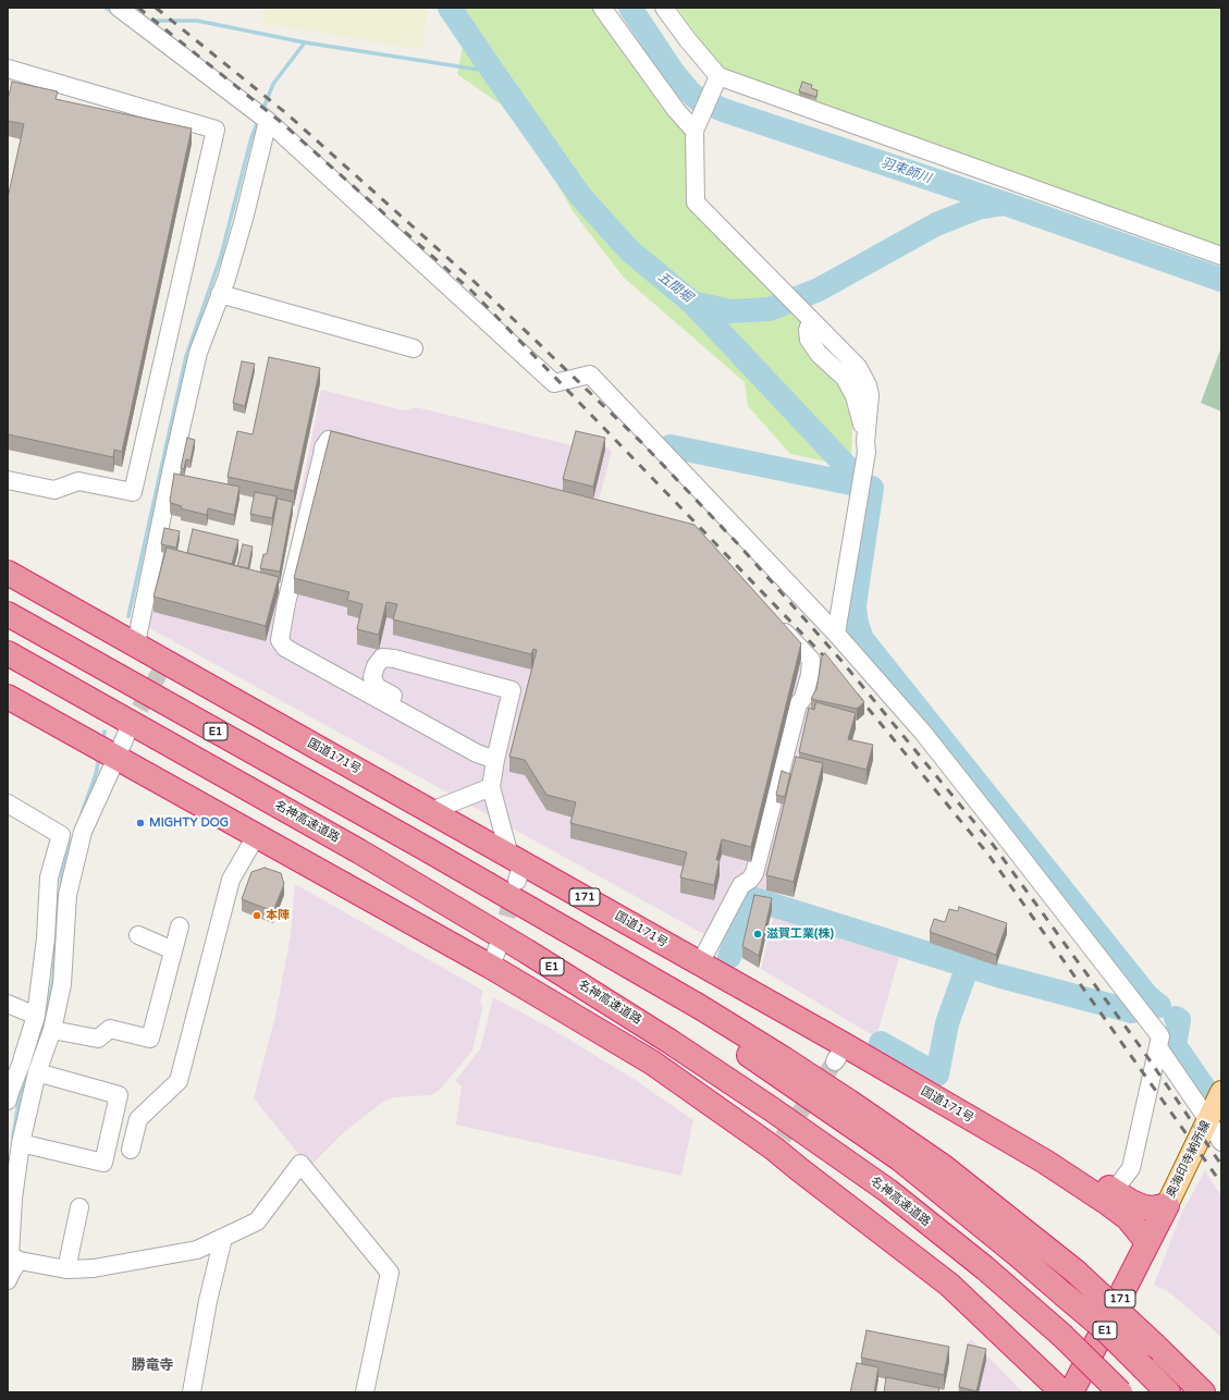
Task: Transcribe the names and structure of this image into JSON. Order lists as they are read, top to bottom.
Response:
{
  "streets": {
    "highway": [
      "E1",
      "国道171号",
      "名神高速道路",
      "171"
    ],
    "main road": ["奥海印寺納所線"]
  },
  "crossings": [
    ["国道171号", "171"],
    ["171", "奥海印寺納所線"]
  ],
  "districts": ["勝竜寺"],
  "water": ["羽束師川", "五間堀"],
  "places": ["MIGHTY DOG", "本陣", "滋賀工業(株)"]
}
